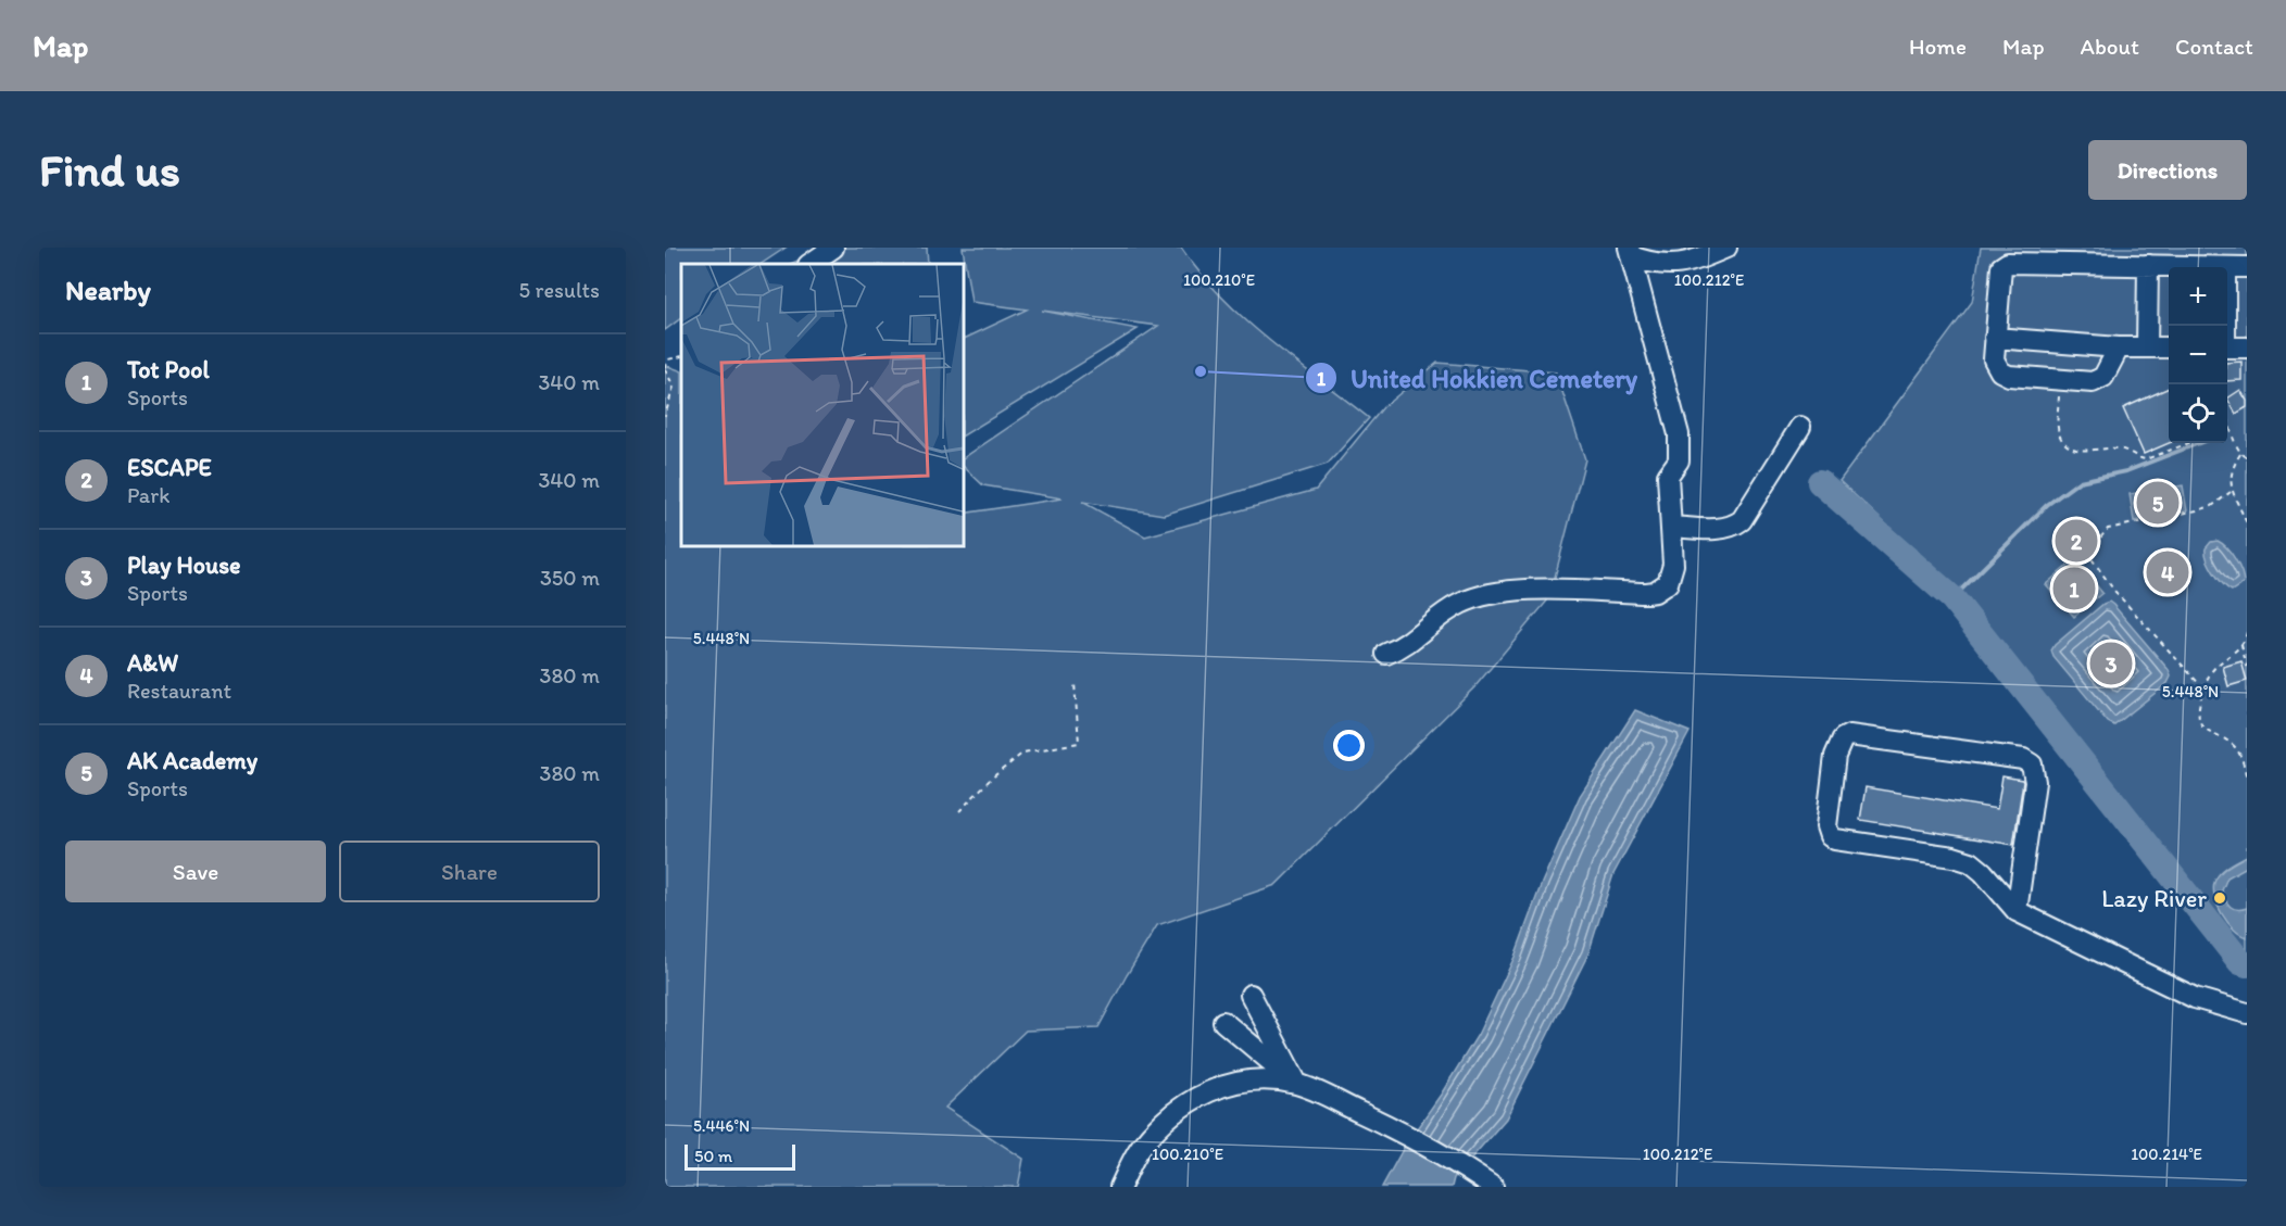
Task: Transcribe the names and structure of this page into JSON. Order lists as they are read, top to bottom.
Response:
{
  "places": ["United Hokkien Cemetery", "Lazy River"],
  "scale_bar": "50 m",
  "page": {
    "header": "Map",
    "nav": [
      "Home",
      "Map",
      "About",
      "Contact"
    ],
    "buttons": [
      "Directions",
      ["Save", "Share"]
    ],
    "title": "Find us",
    "heading": ["Nearby", "5 results"],
    "map_buttons": ["+", "−"],
    "list": [
      {
        "mark": "1",
        "name": "Tot Pool",
        "note": "Sports",
        "value": "340 m"
      },
      {
        "mark": "2",
        "name": "ESCAPE",
        "note": "Park",
        "value": "340 m"
      },
      {
        "mark": "3",
        "name": "Play House",
        "note": "Sports",
        "value": "350 m"
      },
      {
        "mark": "4",
        "name": "A&W",
        "note": "Restaurant",
        "value": "380 m"
      },
      {
        "mark": "5",
        "name": "AK Academy",
        "note": "Sports",
        "value": "380 m"
      }
    ],
    "pins": [
      "5",
      "2",
      "4",
      "1",
      "3"
    ],
    "scale": "50 m"
  },
  "coordinates": [
    "100.210°E",
    "100.212°E",
    "5.448°N",
    "5.446°N",
    "100.214°E"
  ]
}
